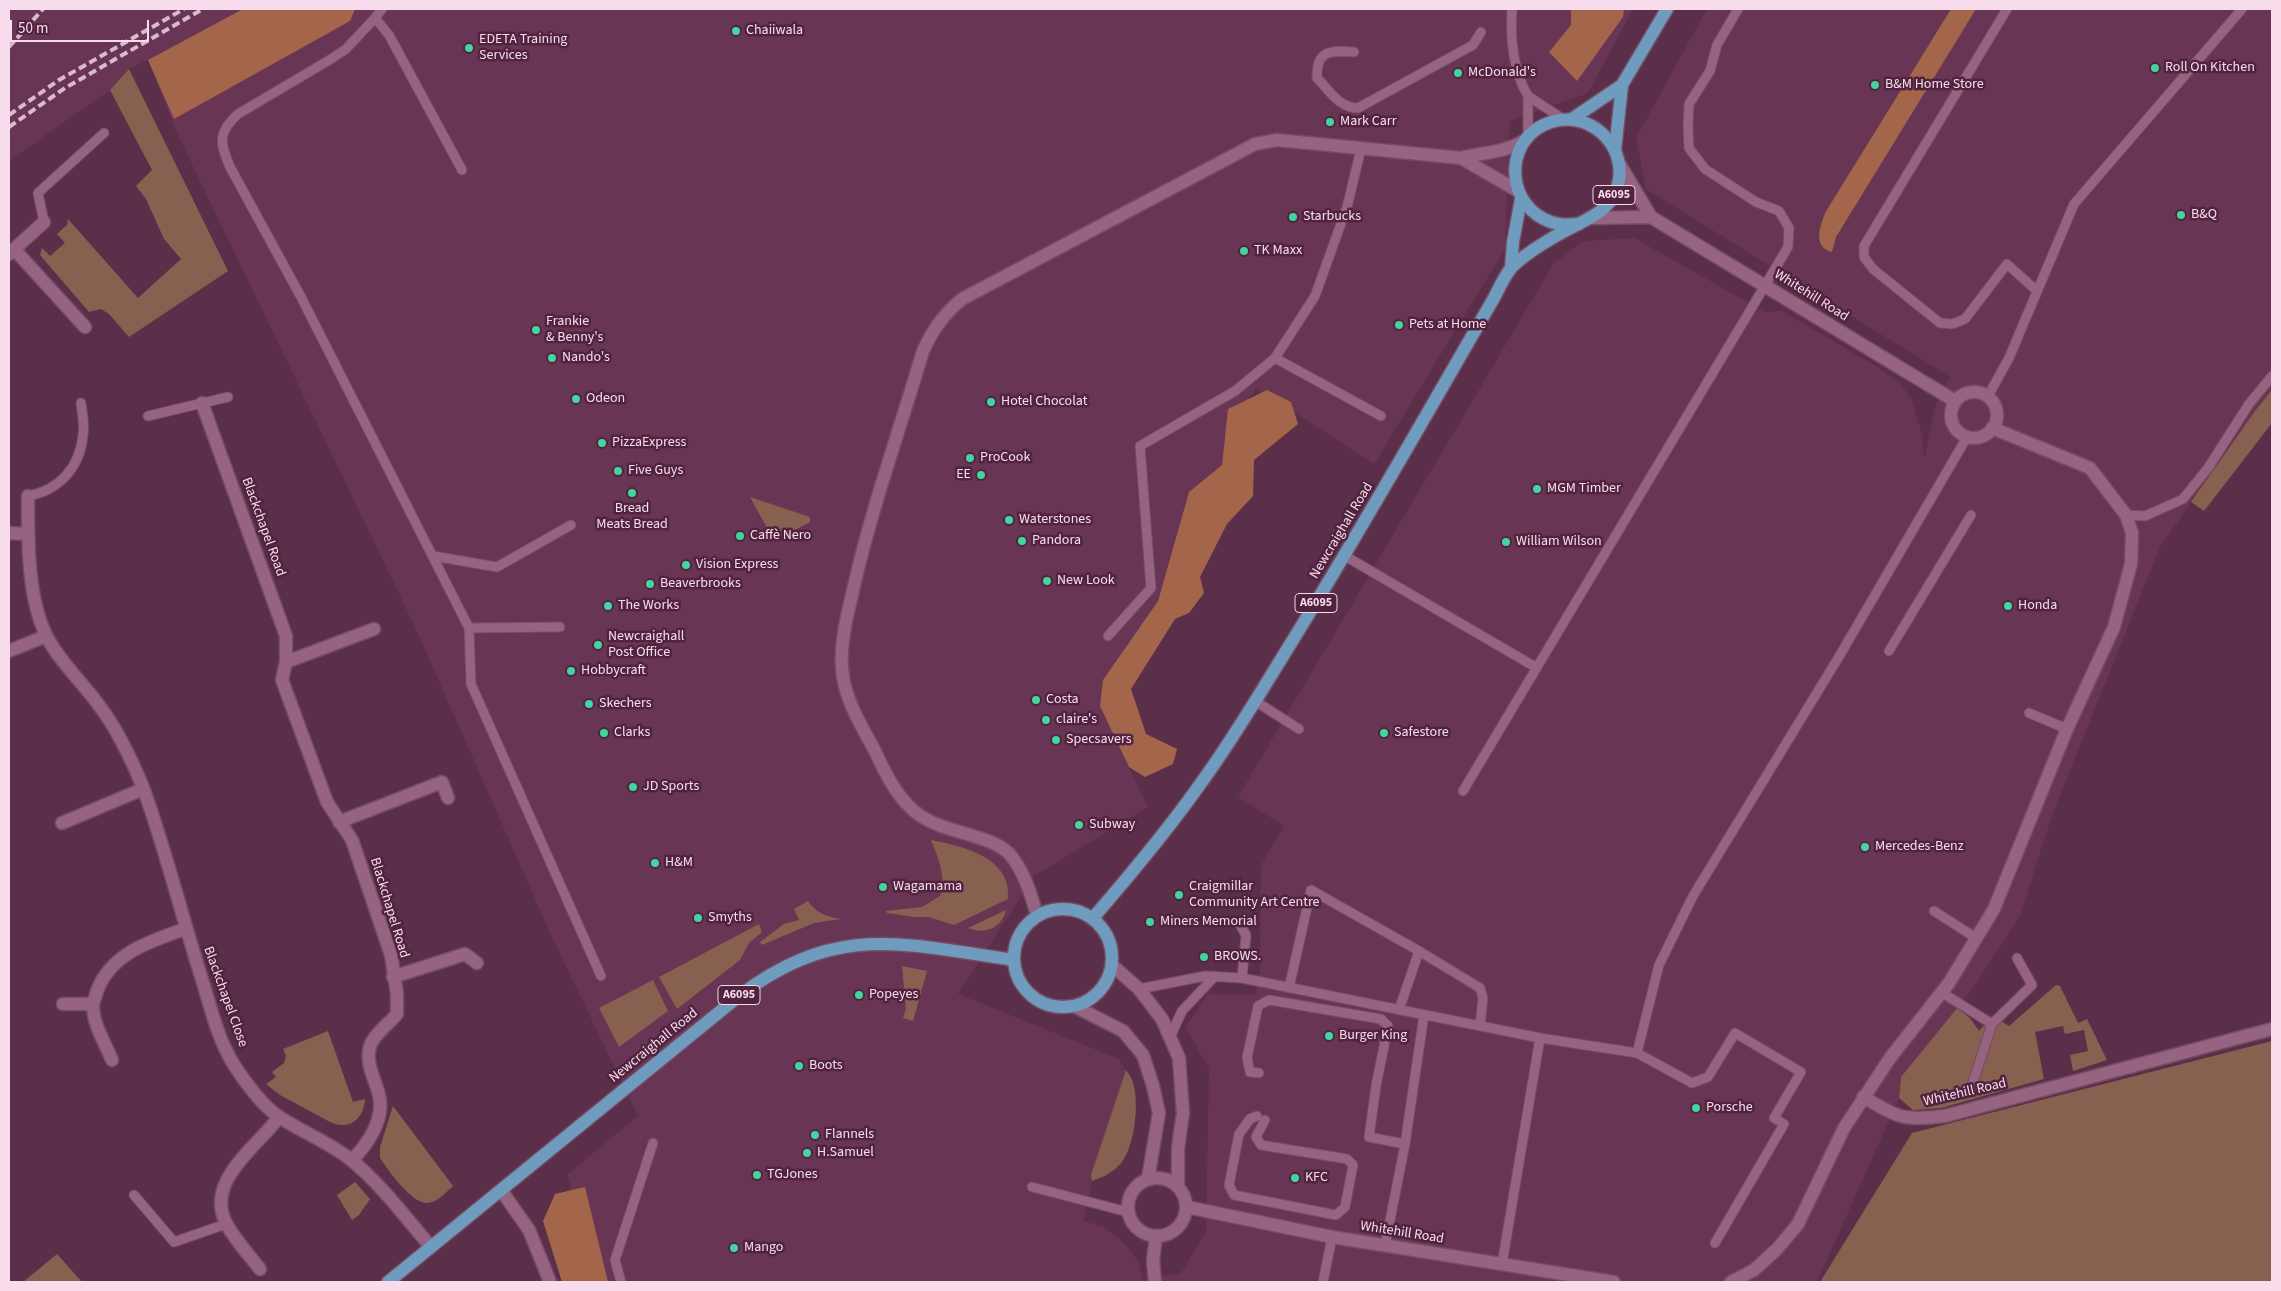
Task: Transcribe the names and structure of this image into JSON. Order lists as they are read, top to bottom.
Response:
{
  "streets": {
    "main road": ["A6095", "Newcraighall Road"],
    "street": ["Whitehill Road", "Blackchapel Road", "Blackchapel Close"]
  },
  "crossings": [
    ["Whitehill Road", "Newcraighall Road"],
    ["Blackchapel Road", "Blackchapel Close"],
    ["Newcraighall Road", "Blackchapel Close"]
  ],
  "places": [
    "Chaiiwala",
    "EDETA Training Services",
    "Roll On Kitchen",
    "McDonald's",
    "B&M Home Store",
    "Mark Carr",
    "B&Q",
    "Starbucks",
    "TK Maxx",
    "Pets at Home",
    "Frankie & Benny's",
    "Nando's",
    "Odeon",
    "Hotel Chocolat",
    "PizzaExpress",
    "ProCook",
    "Five Guys",
    "EE",
    "MGM Timber",
    "Bread Meats Bread",
    "Waterstones",
    "Caffè Nero",
    "Pandora",
    "William Wilson",
    "Vision Express",
    "New Look",
    "Beaverbrooks",
    "The Works",
    "Honda",
    "Newcraighall Post Office",
    "Hobbycraft",
    "Costa",
    "Skechers",
    "claire's",
    "Clarks",
    "Safestore",
    "Specsavers",
    "JD Sports",
    "Subway",
    "Mercedes-Benz",
    "H&M",
    "Wagamama",
    "Craigmillar Community Art Centre",
    "Smyths",
    "Miners Memorial",
    "BROWS.",
    "Popeyes",
    "Burger King",
    "Boots",
    "Porsche",
    "Flannels",
    "H.Samuel",
    "TGJones",
    "KFC",
    "Mango"
  ],
  "scale_bar": "50 m"
}
